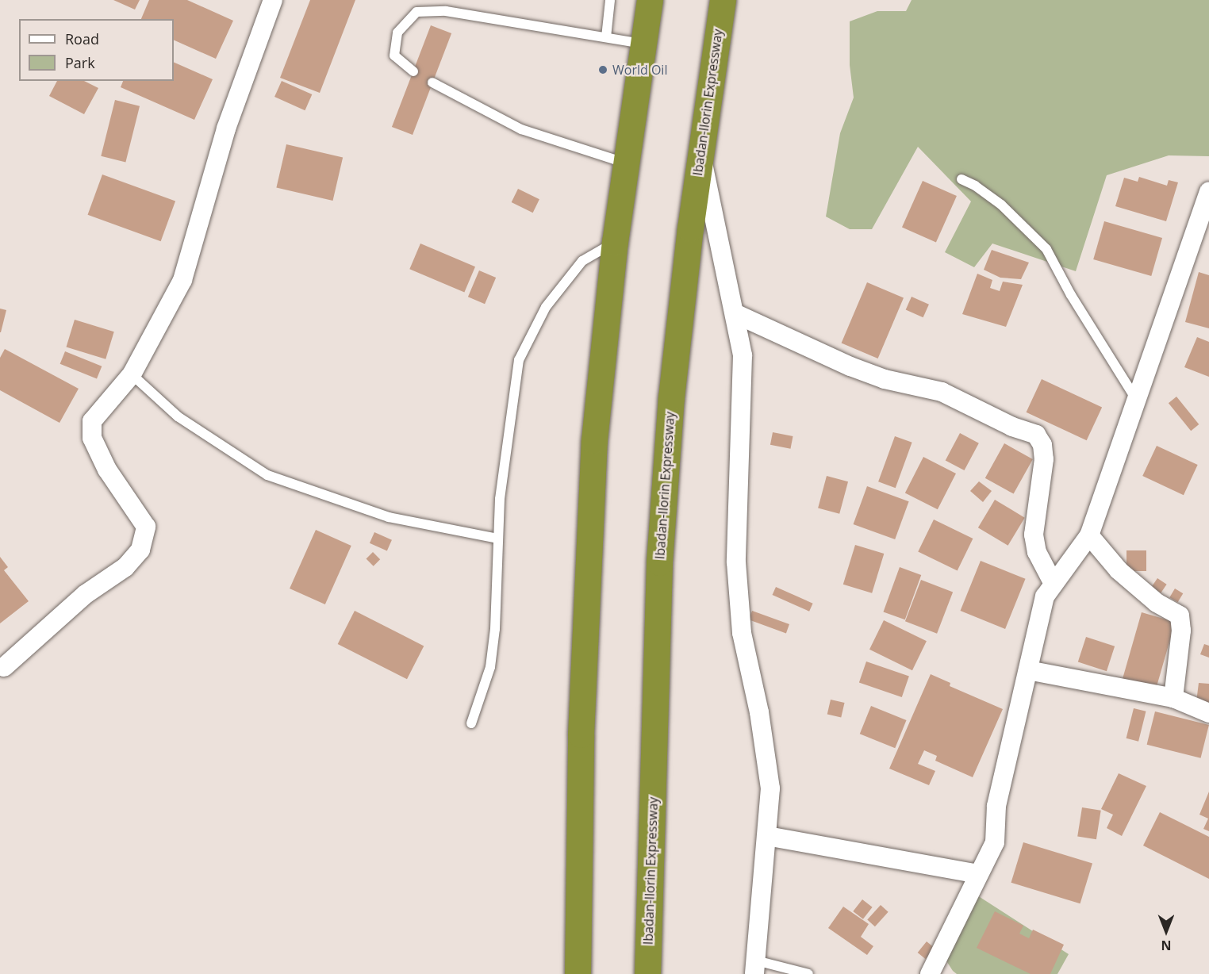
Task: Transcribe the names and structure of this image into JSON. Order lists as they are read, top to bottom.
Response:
{
  "streets": {
    "highway": ["Ibadan-Ilorin Expressway"]
  },
  "places": ["World Oil"],
  "legend": ["Road", "Park"],
  "north": "bottom"
}
